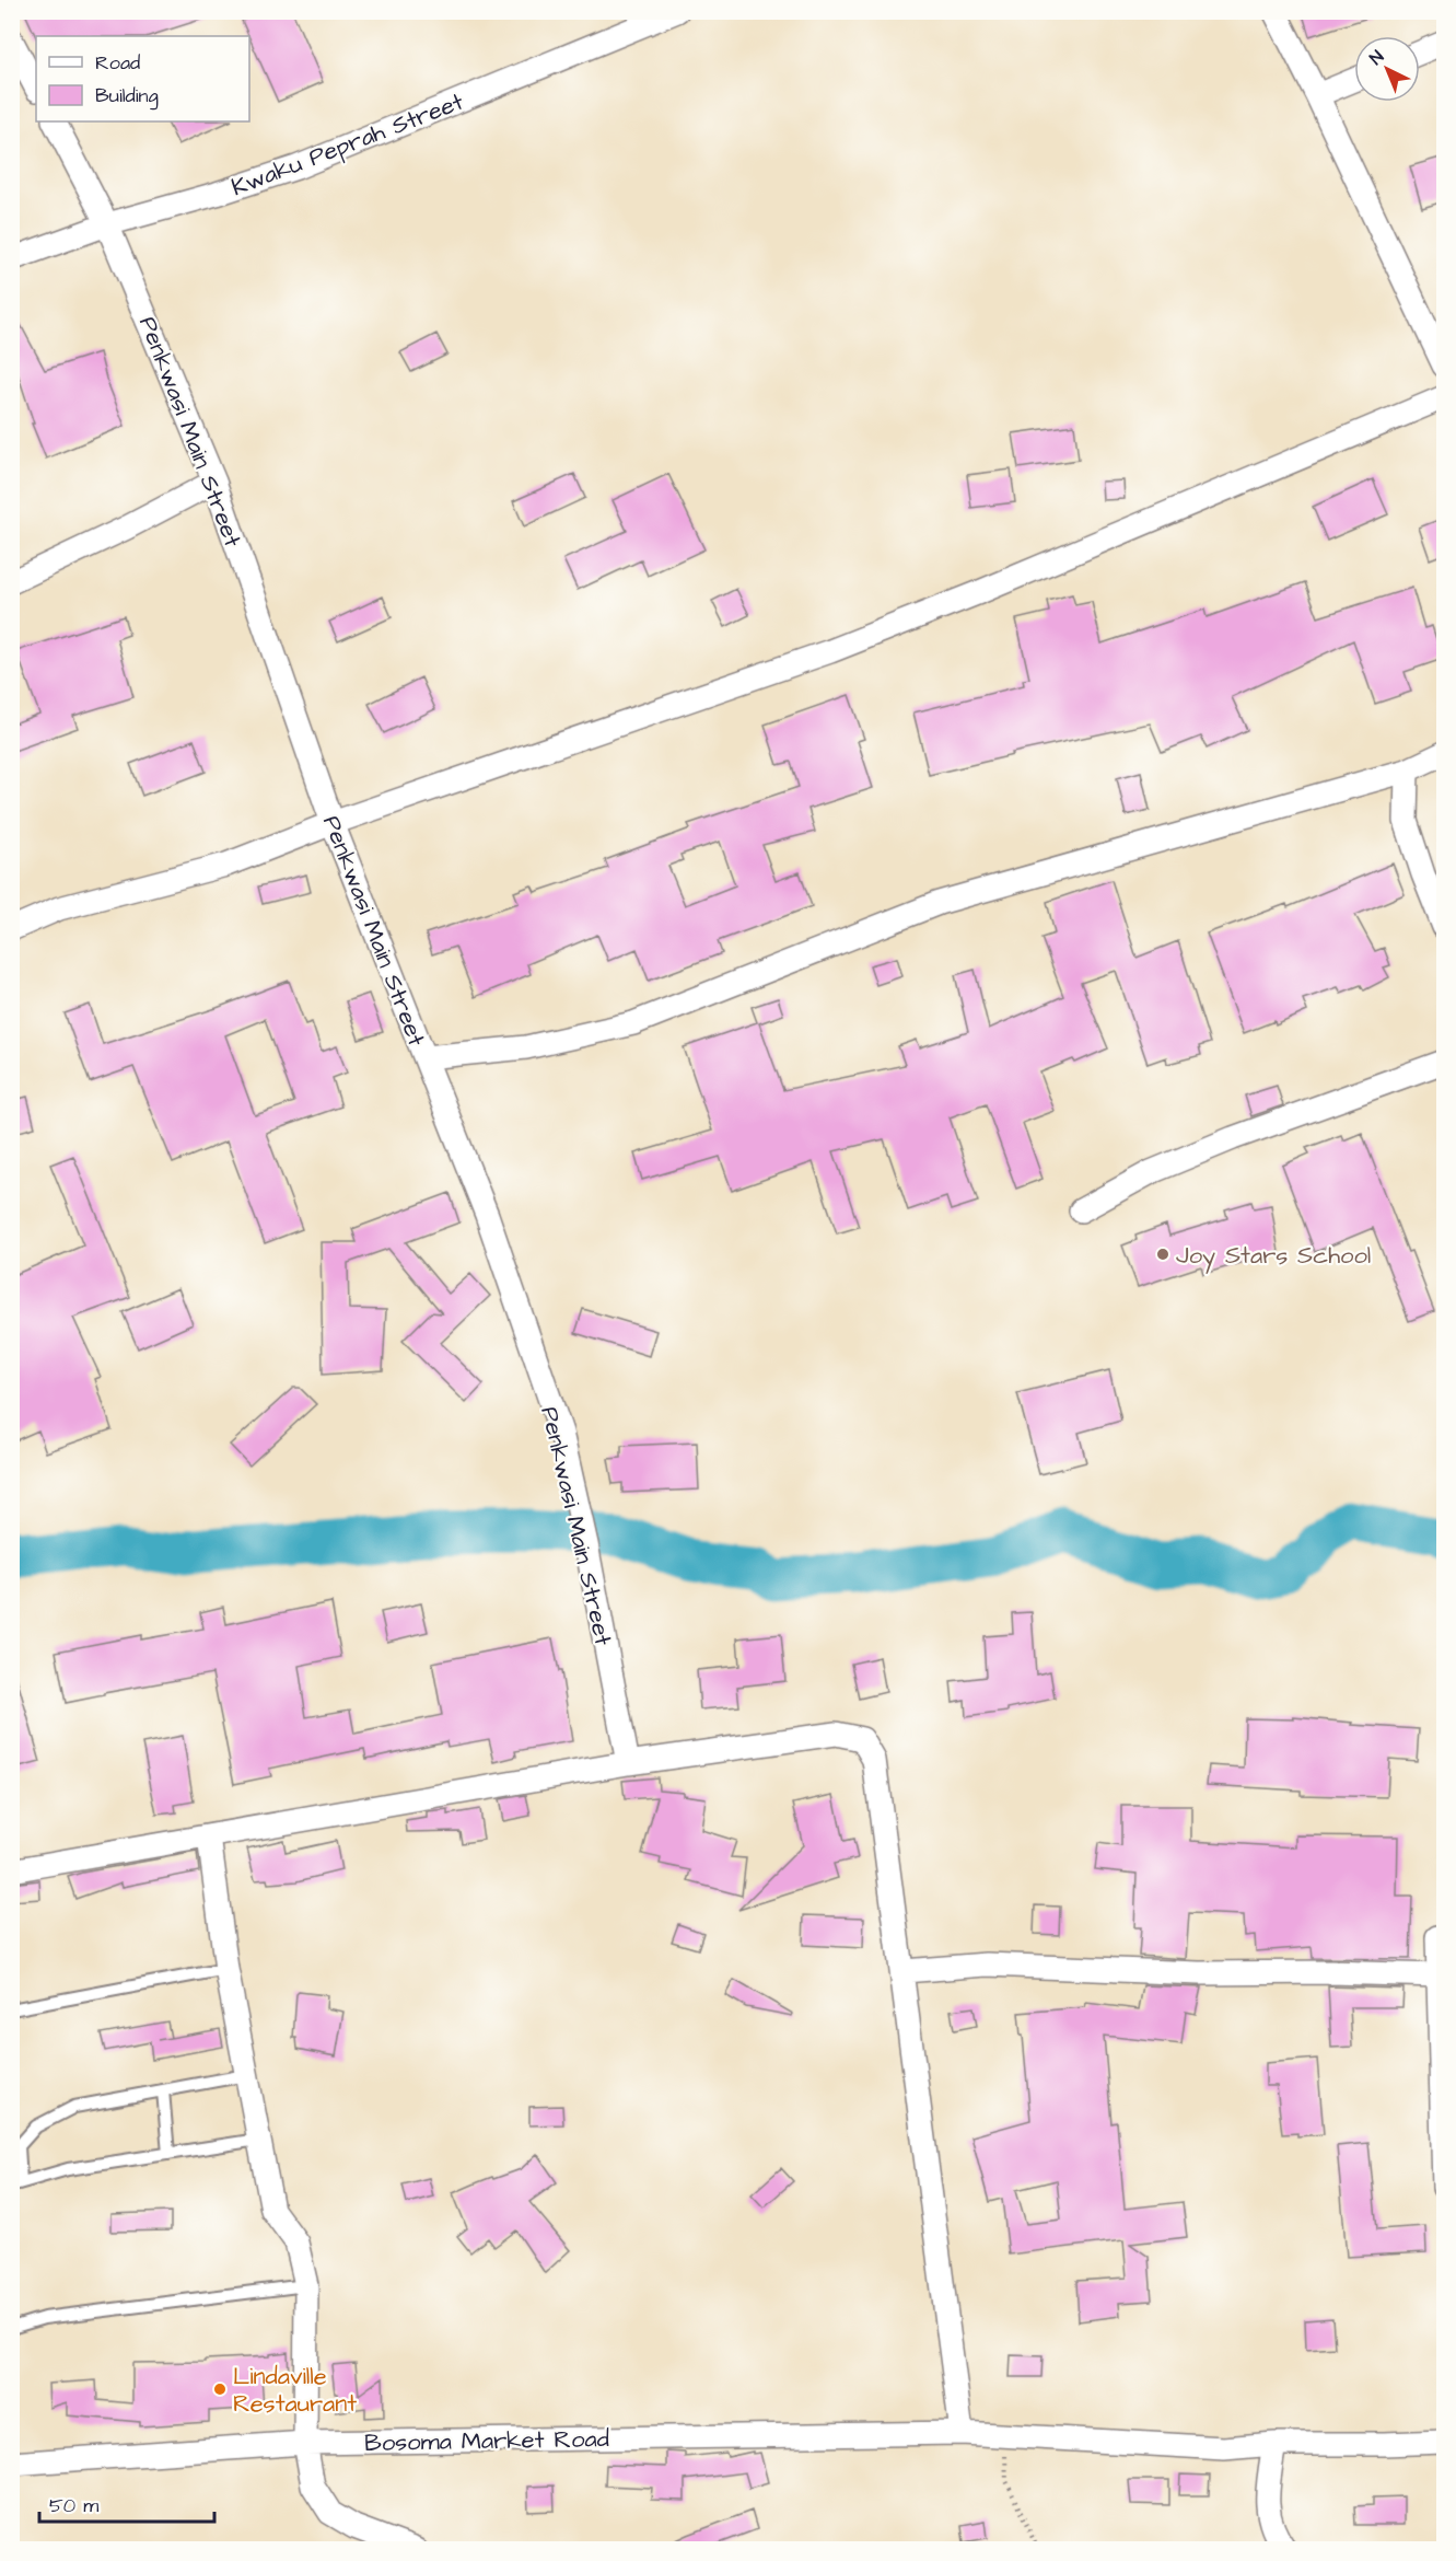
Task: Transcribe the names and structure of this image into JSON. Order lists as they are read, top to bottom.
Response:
{
  "streets": {
    "street": ["Kwaku Peprah Street", "Penkwasi Main Street", "Bosoma Market Road"]
  },
  "crossings": [
    ["Kwaku Peprah Street", "Penkwasi Main Street"]
  ],
  "places": ["Joy Stars School", "Lindaville Restaurant"],
  "legend": ["Road", "Building"],
  "scale_bar": "50 m",
  "north": "top left"
}
